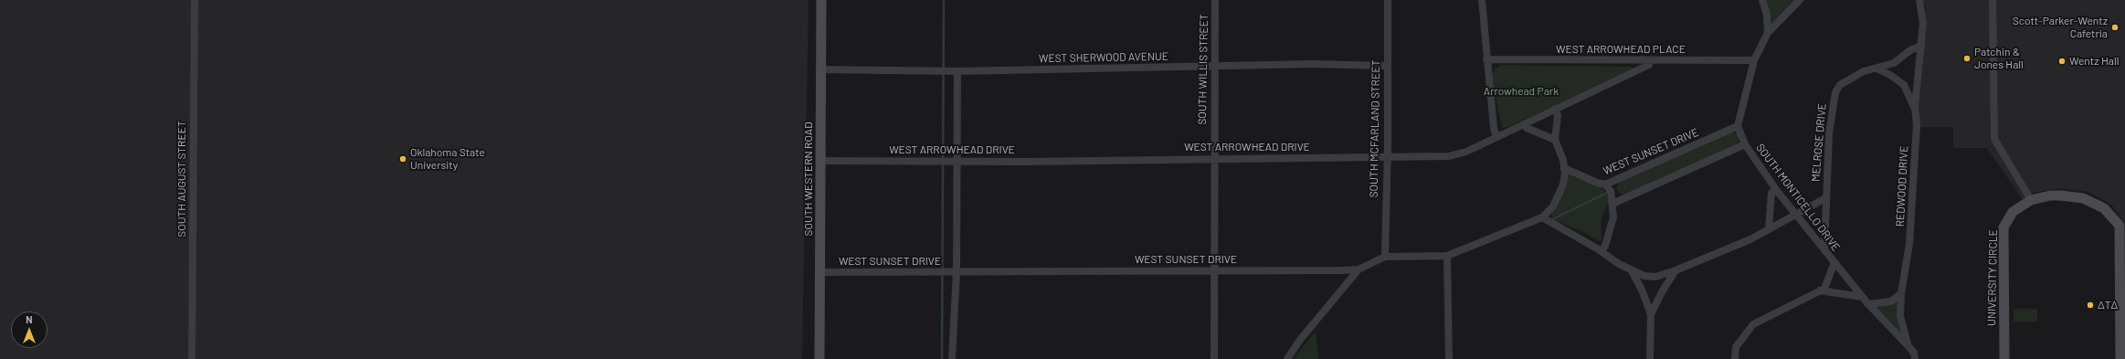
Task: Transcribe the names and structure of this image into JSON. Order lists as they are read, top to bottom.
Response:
{
  "streets": {
    "street": [
      "WEST ARROWHEAD PLACE",
      "WEST SHERWOOD AVENUE",
      "SOUTH WILLIS STREET",
      "SOUTH MCFARLAND STREET",
      "MELROSE DRIVE",
      "WEST ARROWHEAD DRIVE",
      "WEST SUNSET DRIVE",
      "SOUTH AUGUST STREET",
      "SOUTH WESTERN ROAD",
      "REDWOOD DRIVE",
      "SOUTH MONTICELLO DRIVE",
      "UNIVERSITY CIRCLE"
    ]
  },
  "crossings": [
    ["WEST ARROWHEAD PLACE", "WEST ARROWHEAD DRIVE"],
    ["WEST SHERWOOD AVENUE", "SOUTH WILLIS STREET"],
    ["WEST SHERWOOD AVENUE", "SOUTH MCFARLAND STREET"],
    ["WEST SHERWOOD AVENUE", "SOUTH WESTERN ROAD"],
    ["SOUTH WILLIS STREET", "WEST ARROWHEAD DRIVE"],
    ["SOUTH WILLIS STREET", "WEST SUNSET DRIVE"],
    ["SOUTH MCFARLAND STREET", "WEST ARROWHEAD DRIVE"],
    ["SOUTH MCFARLAND STREET", "WEST SUNSET DRIVE"],
    ["MELROSE DRIVE", "REDWOOD DRIVE"],
    ["MELROSE DRIVE", "SOUTH MONTICELLO DRIVE"],
    ["WEST ARROWHEAD DRIVE", "SOUTH WESTERN ROAD"],
    ["WEST SUNSET DRIVE", "SOUTH WESTERN ROAD"],
    ["WEST SUNSET DRIVE", "SOUTH MONTICELLO DRIVE"],
    ["REDWOOD DRIVE", "SOUTH MONTICELLO DRIVE"]
  ],
  "parks": ["Arrowhead Park"],
  "places": [
    "Scott-Parker-Wentz Cafetria",
    "Patchin & Jones Hall",
    "Wentz Hall",
    "Oklahoma State University",
    "ΔTΔ"
  ],
  "north": "top"
}
